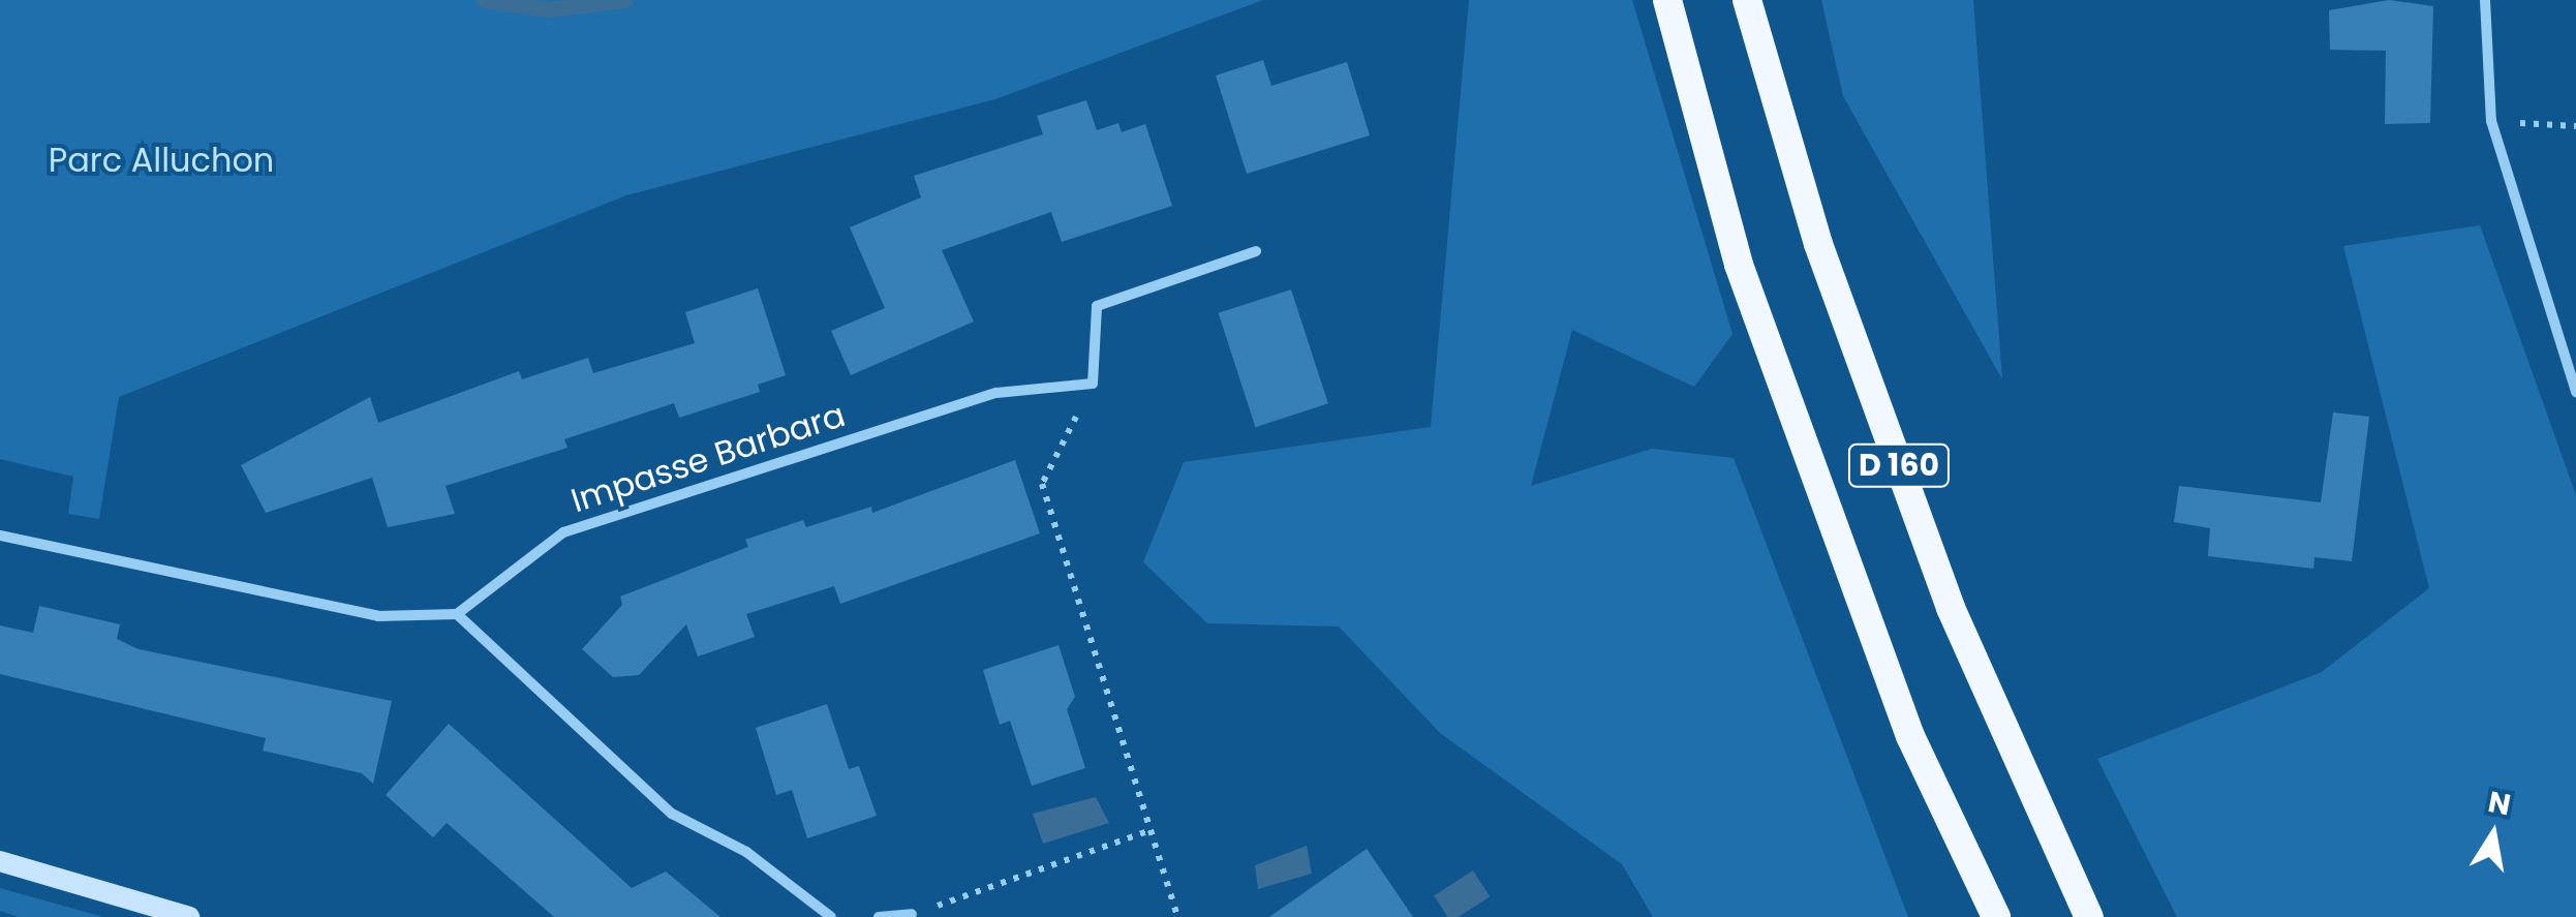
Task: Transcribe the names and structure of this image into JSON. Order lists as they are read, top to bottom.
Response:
{
  "streets": {
    "highway": ["D 160"],
    "street": ["Impasse Barbara"]
  },
  "parks": ["Parc Alluchon"],
  "north": "top"
}
